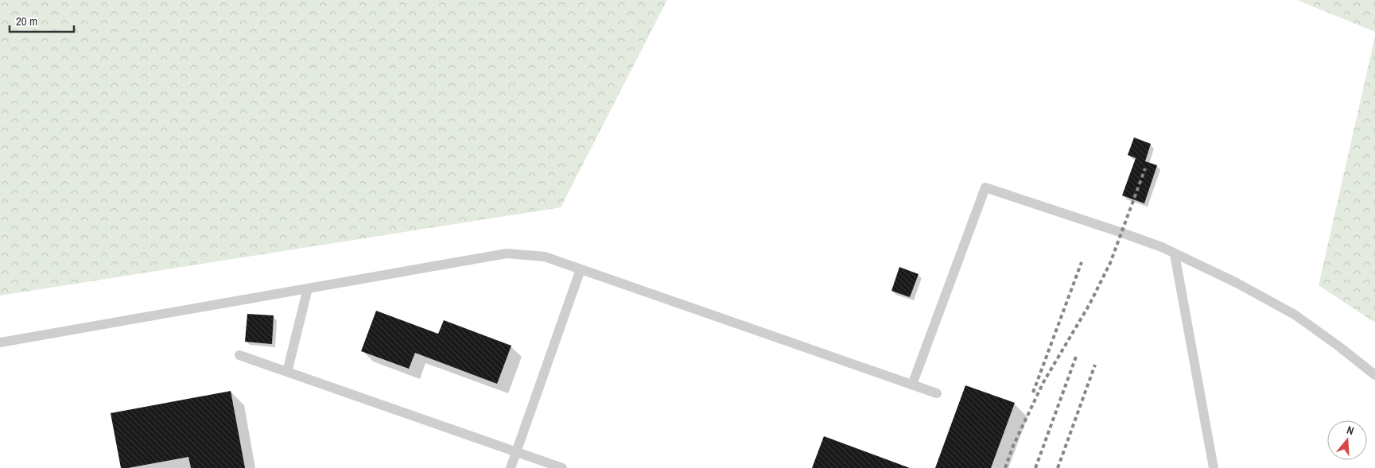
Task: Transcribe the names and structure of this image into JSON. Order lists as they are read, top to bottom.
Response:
{
  "scale_bar": "20 m",
  "north": "top"
}
